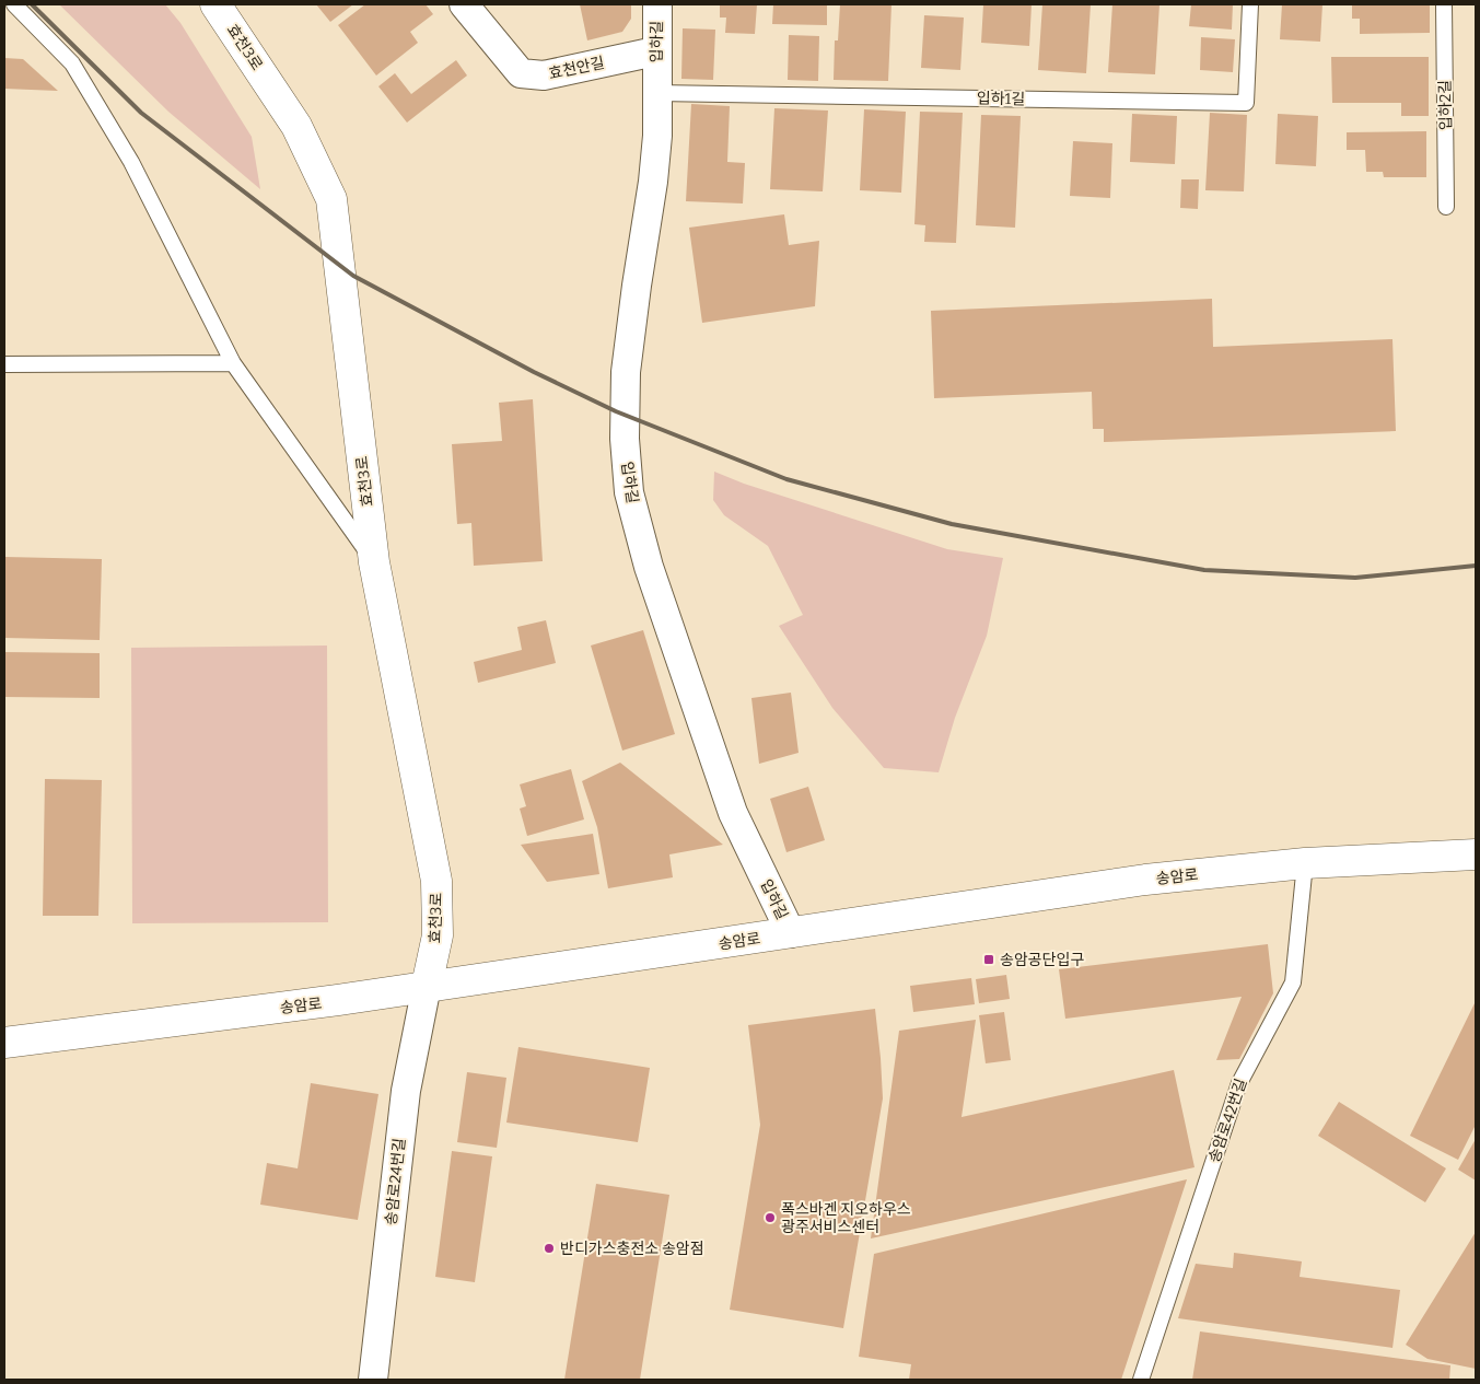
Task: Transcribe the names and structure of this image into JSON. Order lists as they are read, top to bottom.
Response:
{
  "streets": {
    "main road": ["효천3로", "송암로"],
    "street": ["입하길", "효천안길", "송암로24번길"],
    "lane": ["입하1길", "입하2길", "송암로42번길"]
  },
  "crossings": [
    ["입하길", "효천안길"],
    ["입하길", "입하1길"],
    ["입하길", "송암로"],
    ["효천3로", "송암로"],
    ["효천3로", "송암로24번길"],
    ["송암로", "송암로42번길"],
    ["송암로", "송암로24번길"]
  ],
  "places": {
    "transit": ["송암공단입구"],
    "other": ["폭스바겐 지오하우스 광주서비스센터", "반디가스충전소 송암점"]
  }
}
